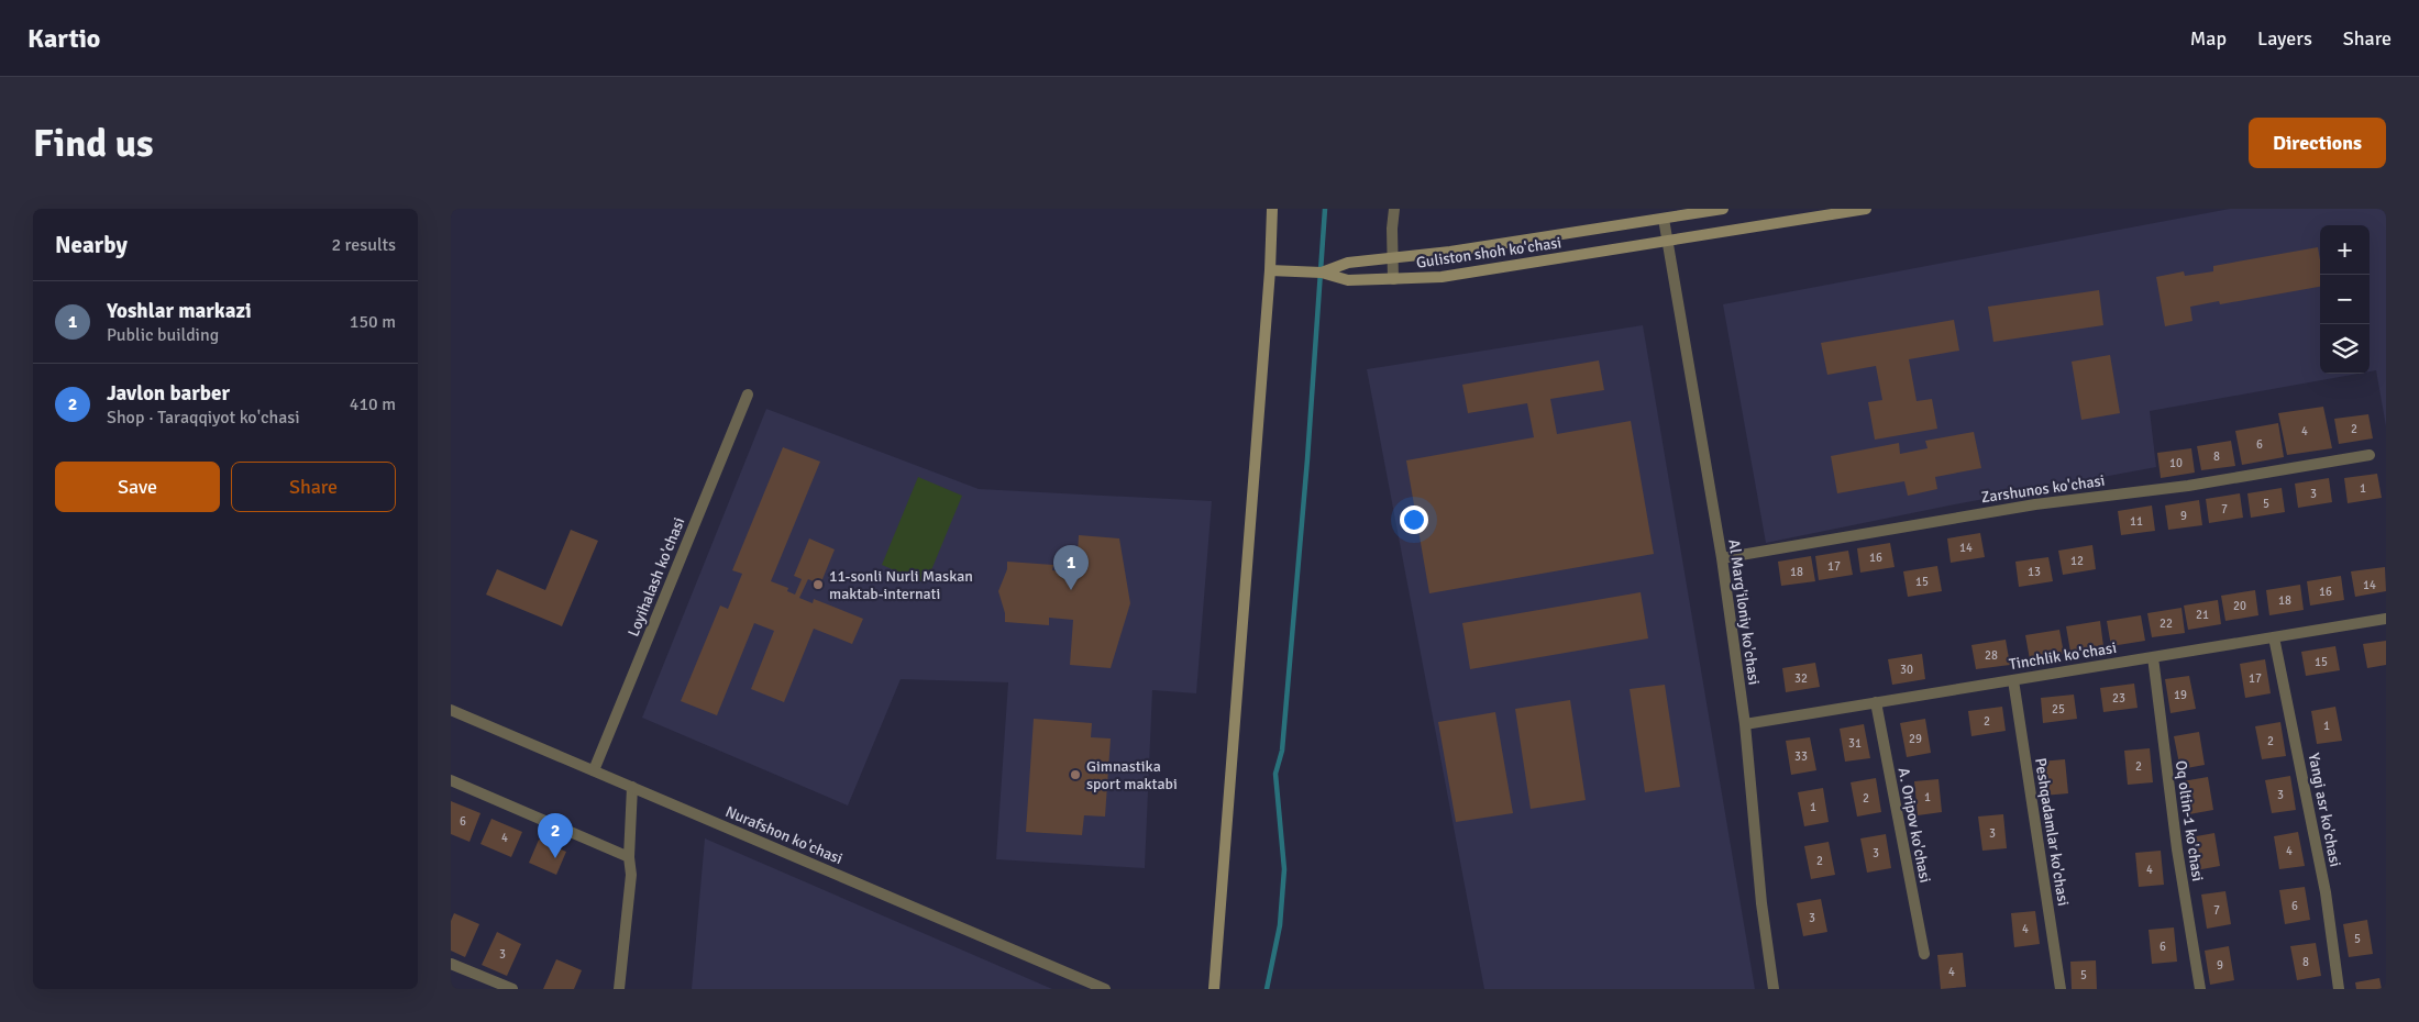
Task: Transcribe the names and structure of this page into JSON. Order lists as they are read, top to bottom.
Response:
{
  "streets": {
    "main road": ["Guliston shoh ko'chasi"],
    "street": [
      "Zarshunos ko'chasi",
      "Loyihalash ko'chasi",
      "Al Marg'iloniy ko'chasi",
      "Tinchlik ko'chasi",
      "Yangi asr ko'chasi",
      "Oq oltin-1 ko'chasi",
      "A. Oripov ko'chasi",
      "Peshqadamlar ko'chasi",
      "Nurafshon ko'chasi"
    ]
  },
  "crossings": [
    ["Guliston shoh ko'chasi", "Al Marg'iloniy ko'chasi"],
    ["Zarshunos ko'chasi", "Al Marg'iloniy ko'chasi"],
    ["Loyihalash ko'chasi", "Nurafshon ko'chasi"],
    ["Al Marg'iloniy ko'chasi", "Tinchlik ko'chasi"],
    ["Tinchlik ko'chasi", "Yangi asr ko'chasi"],
    ["Tinchlik ko'chasi", "Oq oltin-1 ko'chasi"],
    ["Tinchlik ko'chasi", "A. Oripov ko'chasi"],
    ["Tinchlik ko'chasi", "Peshqadamlar ko'chasi"]
  ],
  "places": ["11-sonli Nurli Maskan maktab-internati", "Gimnastika sport maktabi"],
  "house_numbers": [
    "2",
    "4",
    "6",
    "8",
    "10",
    "1",
    "3",
    "5",
    "7",
    "9",
    "11",
    "14",
    "16",
    "12",
    "17",
    "18",
    "13",
    "15",
    "14",
    "16",
    "18",
    "20",
    "21",
    "22",
    "28",
    "15",
    "30",
    "32",
    "17",
    "19",
    "23",
    "25",
    "2",
    "1",
    "29",
    "2",
    "31",
    "33",
    "2",
    "3",
    "1",
    "2",
    "1",
    "6",
    "3",
    "4",
    "4",
    "3",
    "2",
    "4",
    "6",
    "7",
    "3",
    "4",
    "5",
    "6",
    "3",
    "8",
    "9",
    "4",
    "5"
  ],
  "page": {
    "header": "Kartio",
    "nav": ["Map", "Layers", "Share"],
    "buttons": [
      "Directions",
      ["Save", "Share"]
    ],
    "title": "Find us",
    "heading": ["Nearby", "2 results"],
    "map_buttons": ["+", "−"],
    "list": [
      {
        "mark": "1",
        "name": "Yoshlar markazi",
        "note": "Public building",
        "value": "150 m"
      },
      {
        "mark": "2",
        "name": "Javlon barber",
        "note": "Shop · Taraqqiyot ko'chasi",
        "value": "410 m"
      }
    ],
    "pins": ["1", "2"]
  }
}
